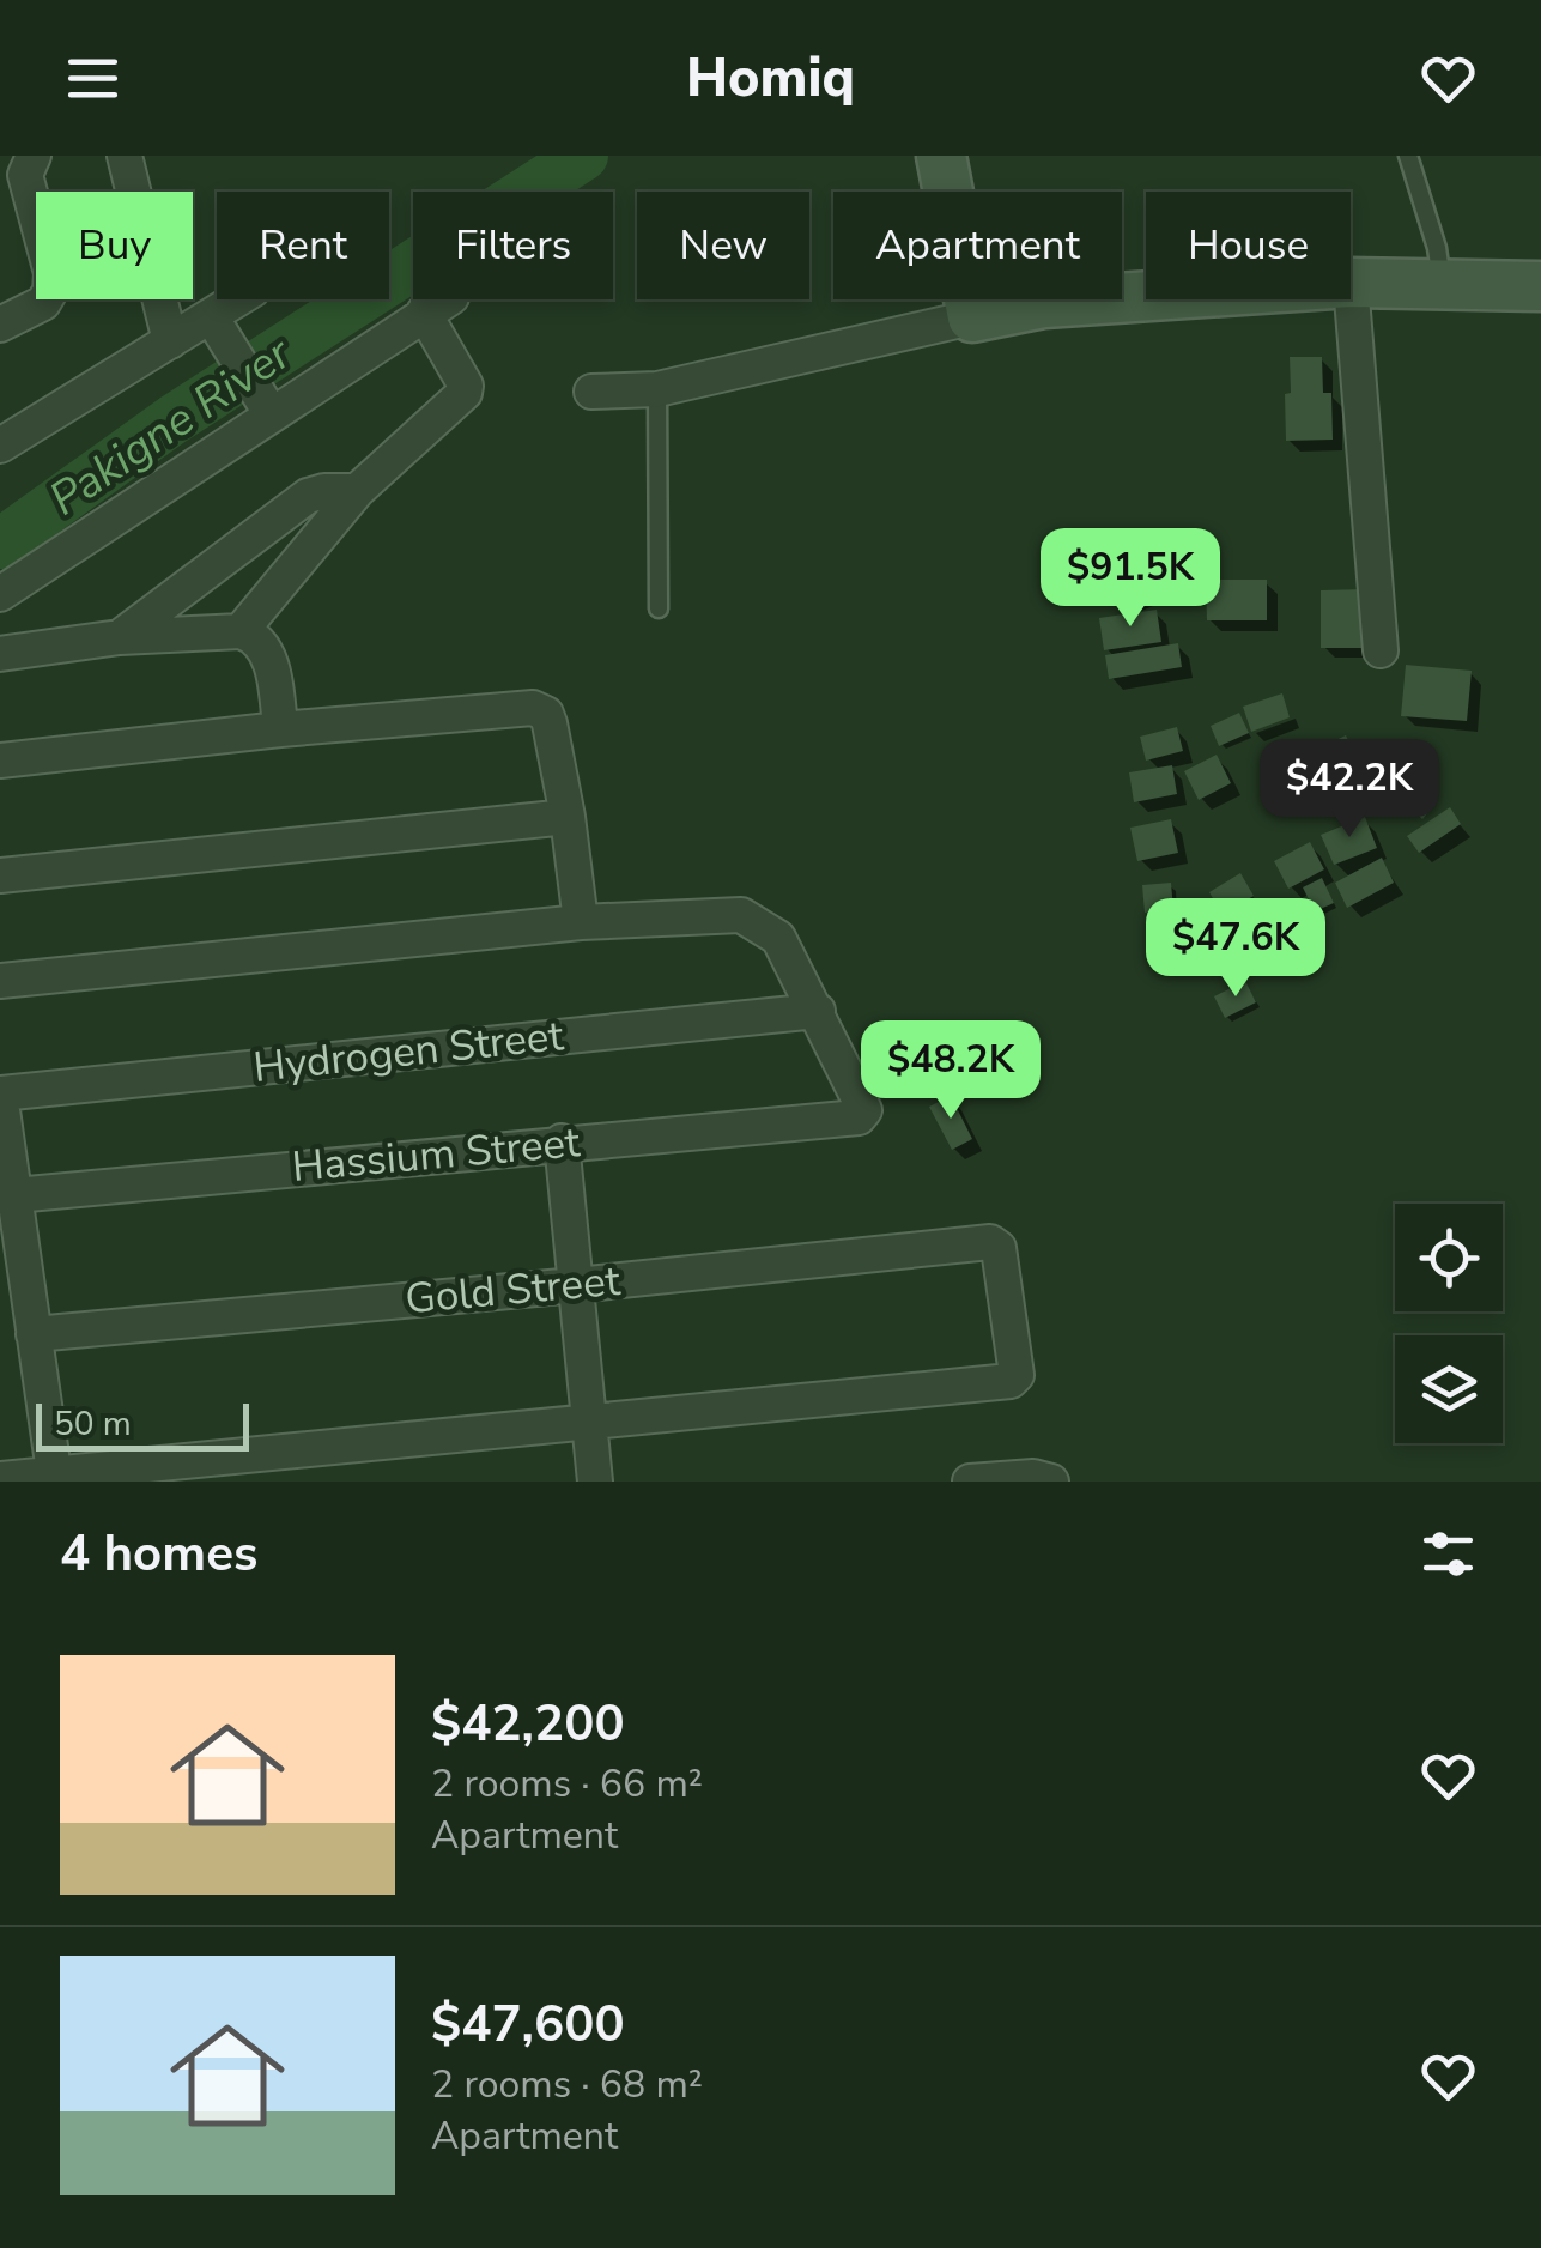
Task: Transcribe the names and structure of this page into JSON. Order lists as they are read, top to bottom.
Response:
{
  "streets": {
    "street": ["Hydrogen Street", "Hassium Street", "Gold Street"]
  },
  "crossings": [
    ["Hydrogen Street", "Hassium Street"]
  ],
  "water": ["Pakigne River"],
  "scale_bar": "50 m",
  "page": {
    "header": "Homiq",
    "chip": [
      "Buy",
      "Rent",
      "Filters",
      "New",
      "Apartment",
      "House"
    ],
    "price": [
      "$91.5K",
      "$42.2K",
      "$47.6K",
      "$48.2K"
    ],
    "scale": "50 m",
    "heading": "4 homes",
    "list": [
      {
        "name": "$42,200",
        "note": "2 rooms · 66 m² · Apartment"
      },
      {
        "name": "$47,600",
        "note": "2 rooms · 68 m² · Apartment"
      }
    ]
  }
}
